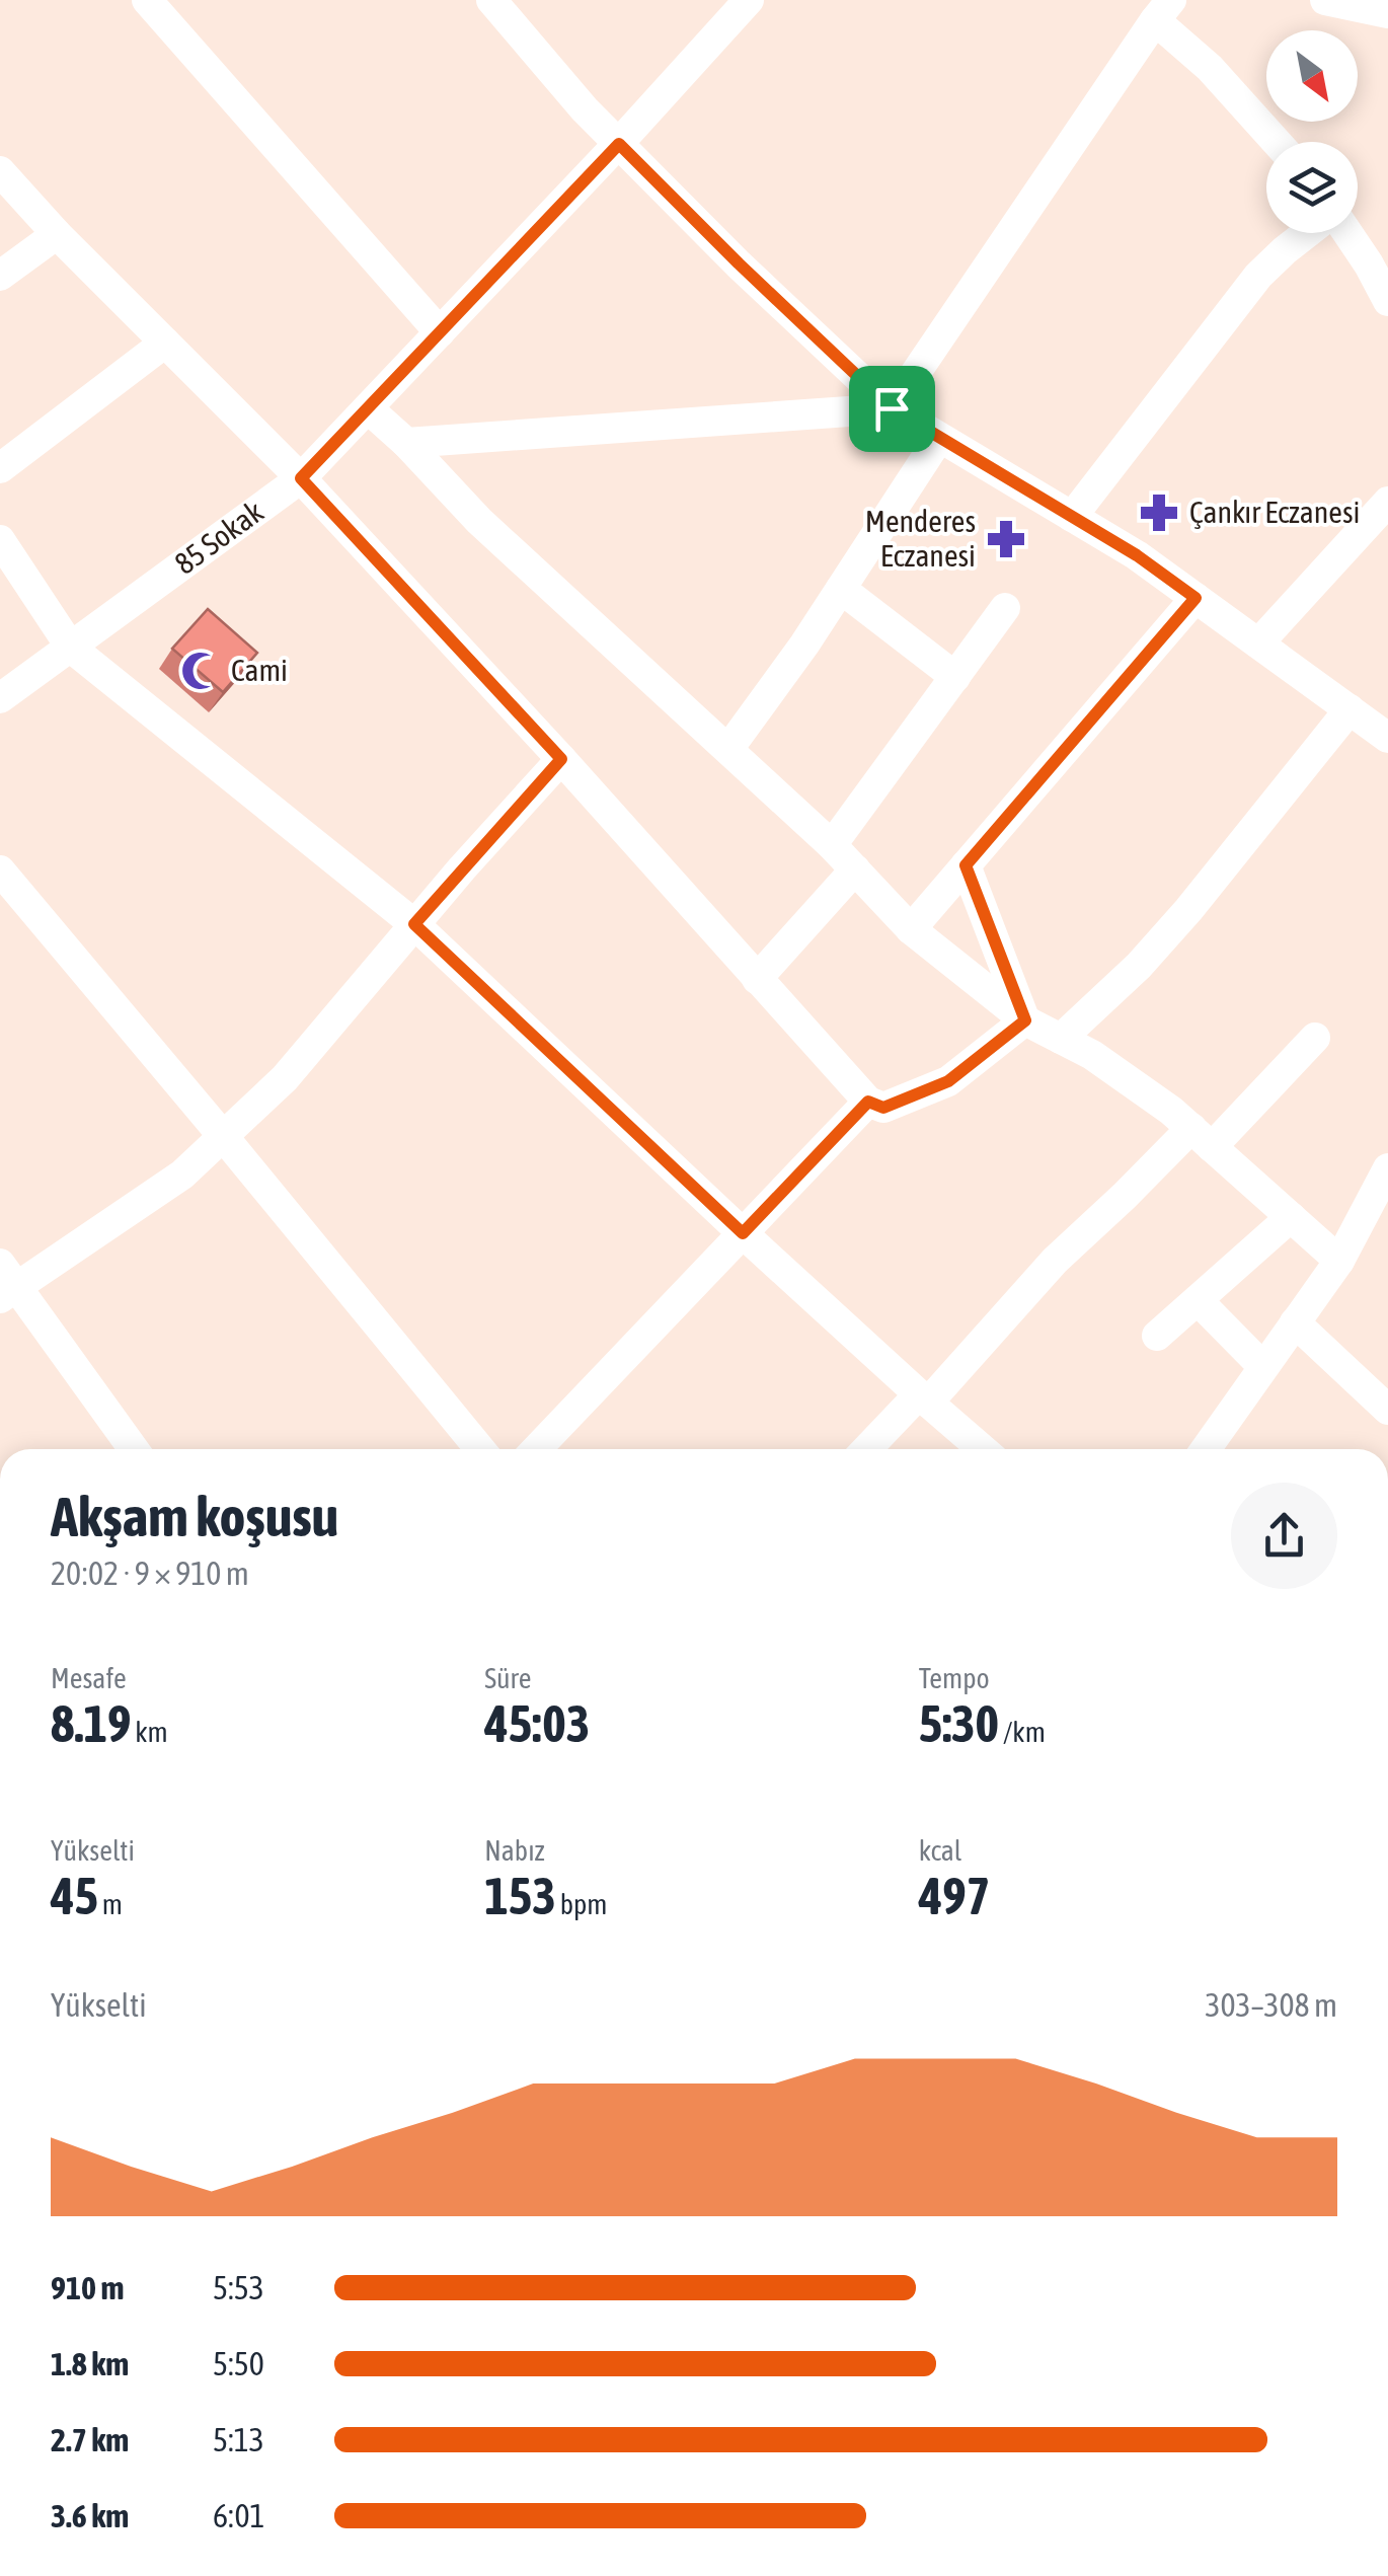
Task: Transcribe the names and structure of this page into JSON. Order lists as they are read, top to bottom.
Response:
{
  "streets": {
    "street": ["85 Sokak"]
  },
  "places": {
    "pharmacy": ["Çankır Eczanesi", "Menderes Eczanesi"],
    "mosque": ["Cami"]
  },
  "north": "bottom right",
  "page": {
    "heading": ["Akşam koşusu", "20:02 · 9 × 910 m"],
    "stats": [
      ["Mesafe", "8.19 km"],
      ["Süre", "45:03"],
      ["Tempo", "5:30 /km"],
      ["Yükselti", "45 m"],
      ["Nabız", "153 bpm"],
      ["kcal", "497"]
    ],
    "chart": ["Yükselti", "303–308 m"],
    "list": [
      {
        "name": "910 m",
        "note": "5:53"
      },
      {
        "name": "1.8 km",
        "note": "5:50"
      },
      {
        "name": "2.7 km",
        "note": "5:13"
      },
      {
        "name": "3.6 km",
        "note": "6:01"
      }
    ]
  }
}
